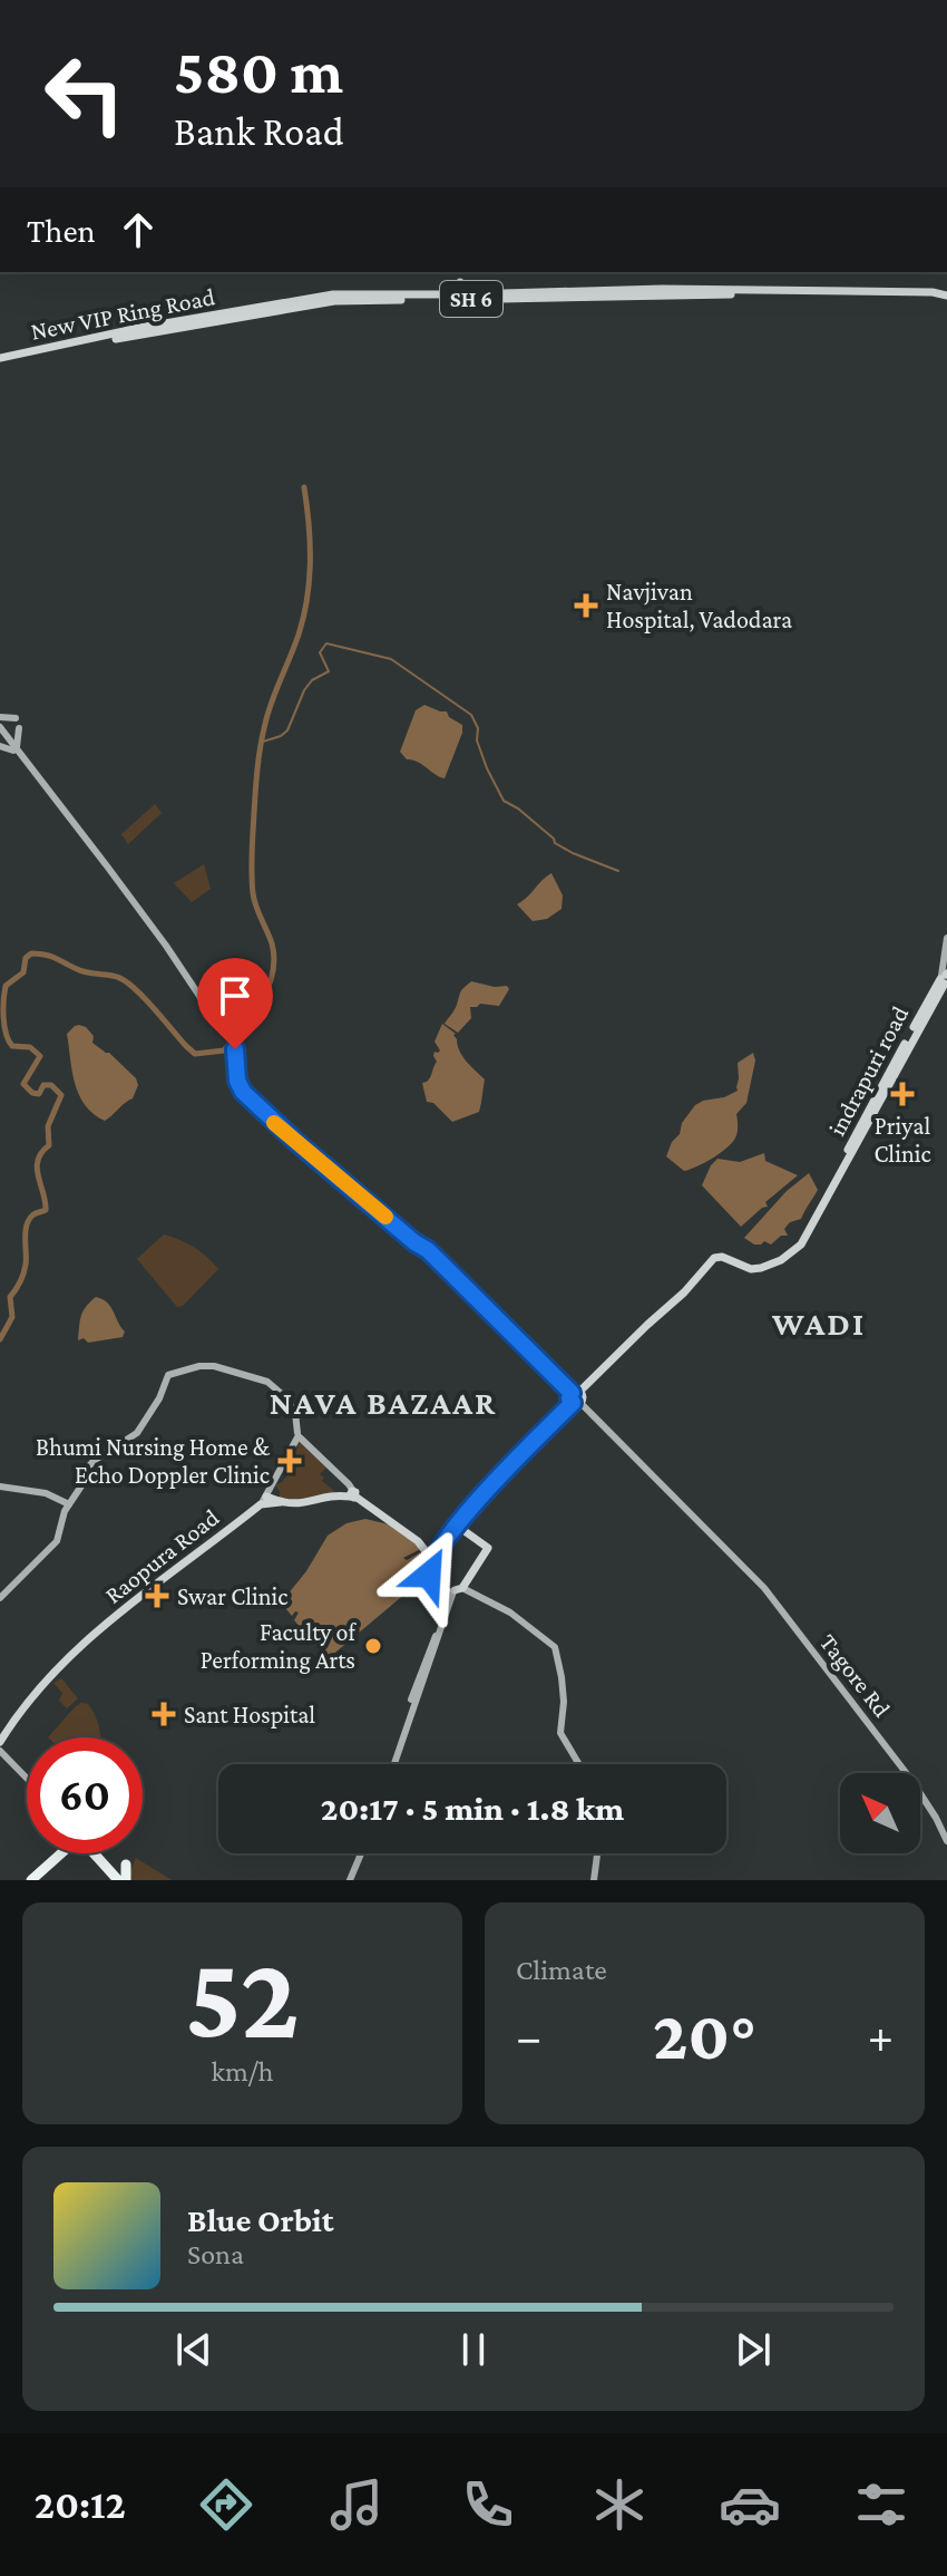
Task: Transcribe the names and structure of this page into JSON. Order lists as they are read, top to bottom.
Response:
{
  "streets": {
    "main road": [
      "SH 6",
      "New VIP Ring Road",
      "indrapuri road",
      "Raopura Road",
      "Tagore Rd"
    ]
  },
  "districts": ["WADI", "NAVA BAZAAR"],
  "places": {
    "health": [
      "Navjivan Hospital, Vadodara",
      "Priyal Clinic",
      "Bhumi Nursing Home & Echo Doppler Clinic",
      "Swar Clinic",
      "Sant Hospital"
    ],
    "other": ["Faculty of Performing Arts"]
  },
  "north": "top left",
  "page": {
    "turn": ["580 m", "Bank Road"],
    "then": "Then",
    "limit": "60",
    "trip": "20:17 · 5 min · 1.8 km",
    "tile": [
      ["52", "km/h"],
      "Climate"
    ],
    "heat": ["−", "20°", "+"],
    "song": ["Blue Orbit", "Sona"],
    "tabs": "20:12"
  }
}
